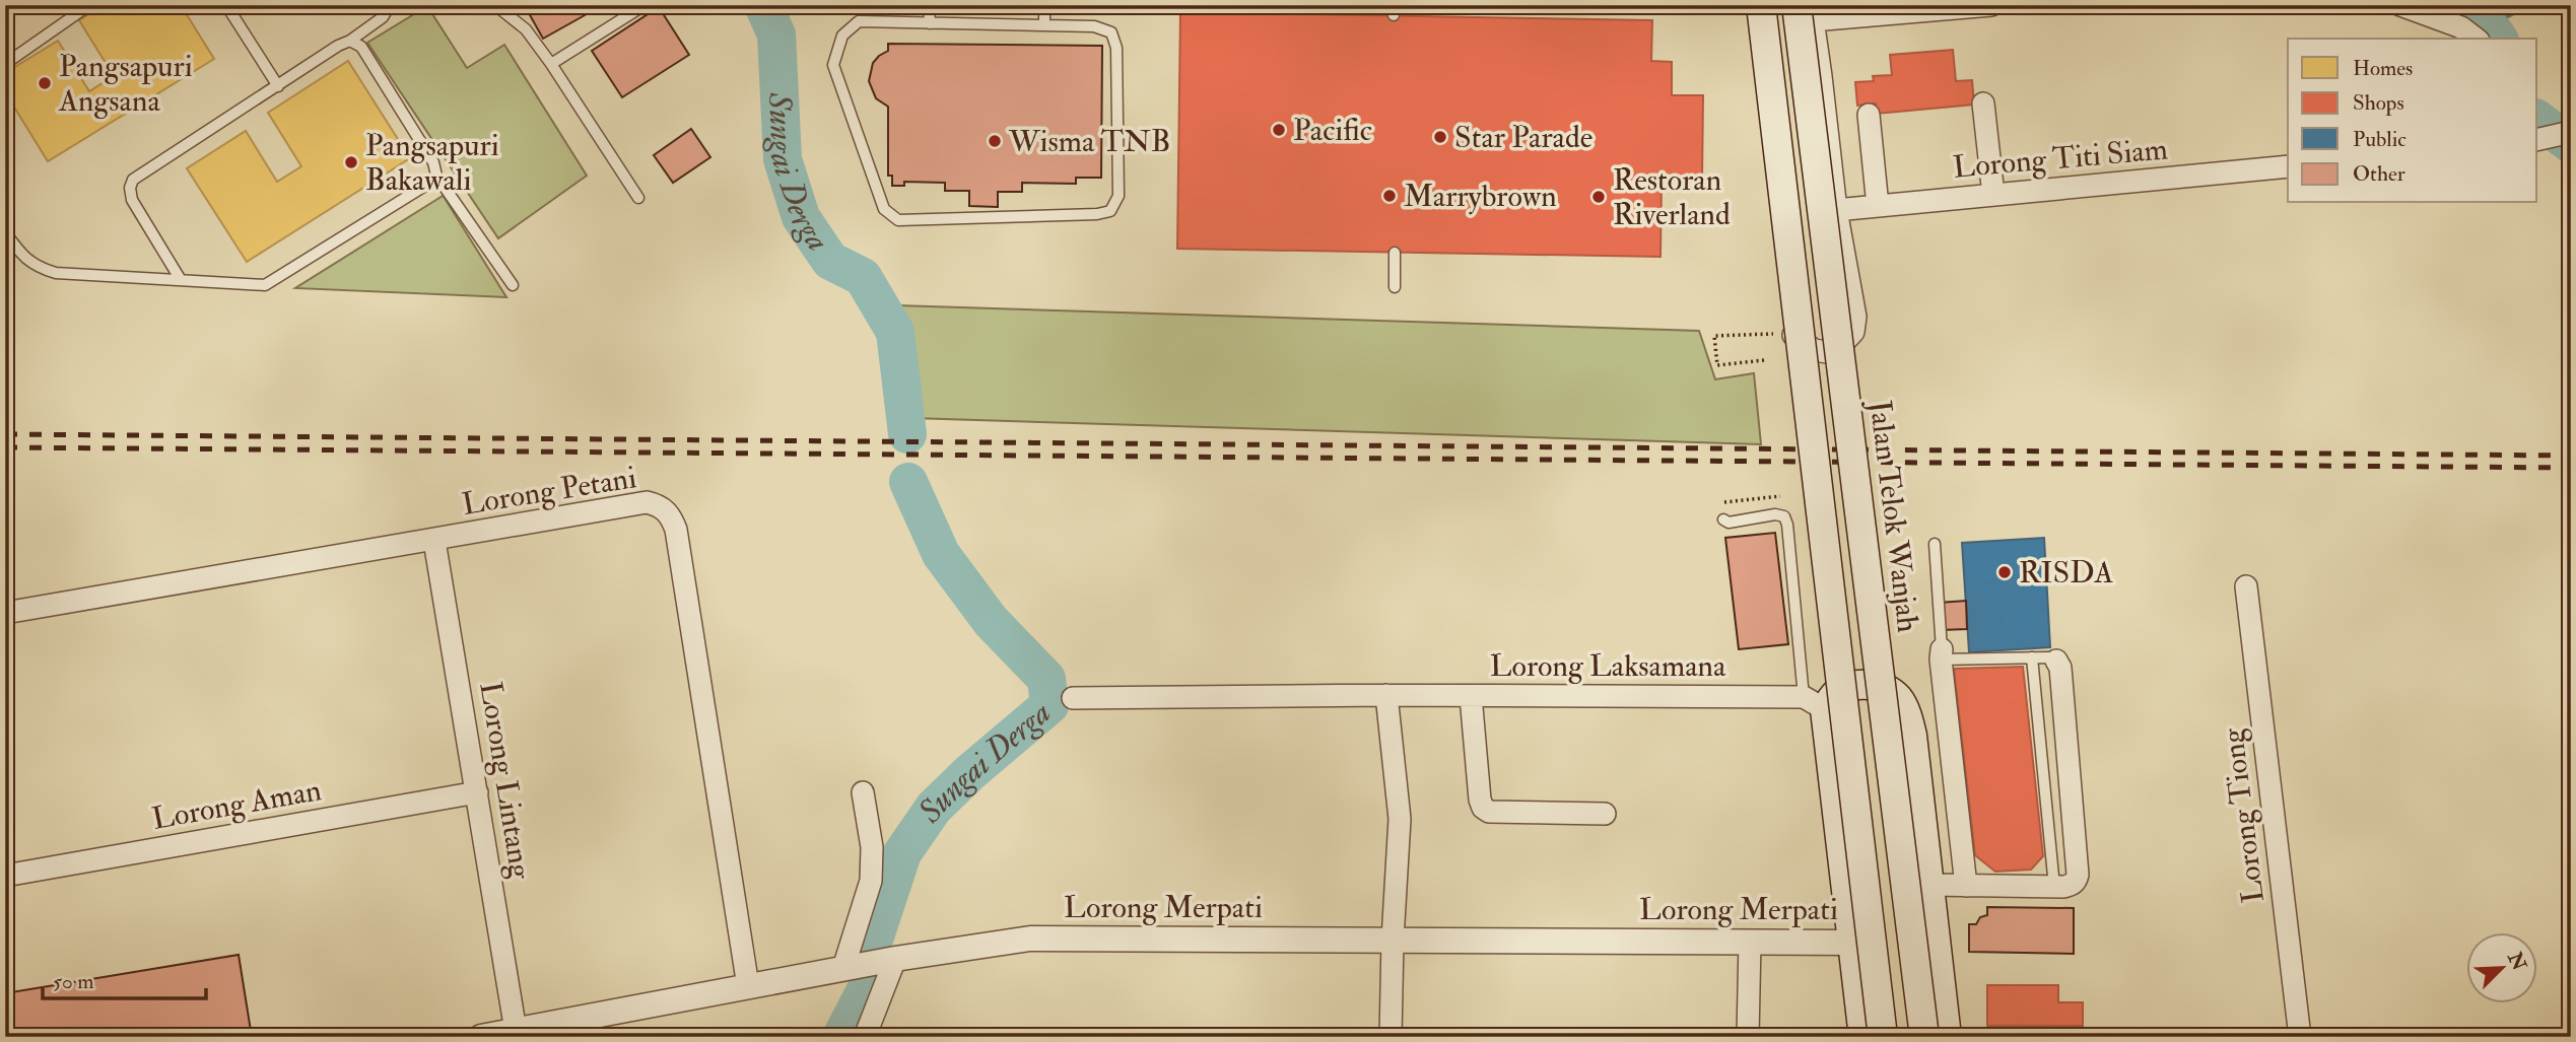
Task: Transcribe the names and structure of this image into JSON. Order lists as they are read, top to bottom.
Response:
{
  "streets": {
    "main road": ["Jalan Telok Wanjah"],
    "street": [
      "Lorong Titi Siam",
      "Lorong Petani",
      "Lorong Laksamana",
      "Lorong Lintang",
      "Lorong Aman",
      "Lorong Tiong",
      "Lorong Merpati"
    ]
  },
  "crossings": [
    ["Lorong Petani", "Lorong Lintang"],
    ["Lorong Petani", "Lorong Merpati"],
    ["Lorong Lintang", "Lorong Aman"],
    ["Lorong Lintang", "Lorong Merpati"]
  ],
  "water": ["Sungai Derga"],
  "places": [
    "Pangsapuri Angsana",
    "Pacific",
    "Star Parade",
    "Wisma TNB",
    "Pangsapuri Bakawali",
    "Marrybrown",
    "Restoran Riverland",
    "RISDA"
  ],
  "legend": [
    "Homes",
    "Shops",
    "Public",
    "Other"
  ],
  "scale_bar": "50 m",
  "north": "top right"
}
